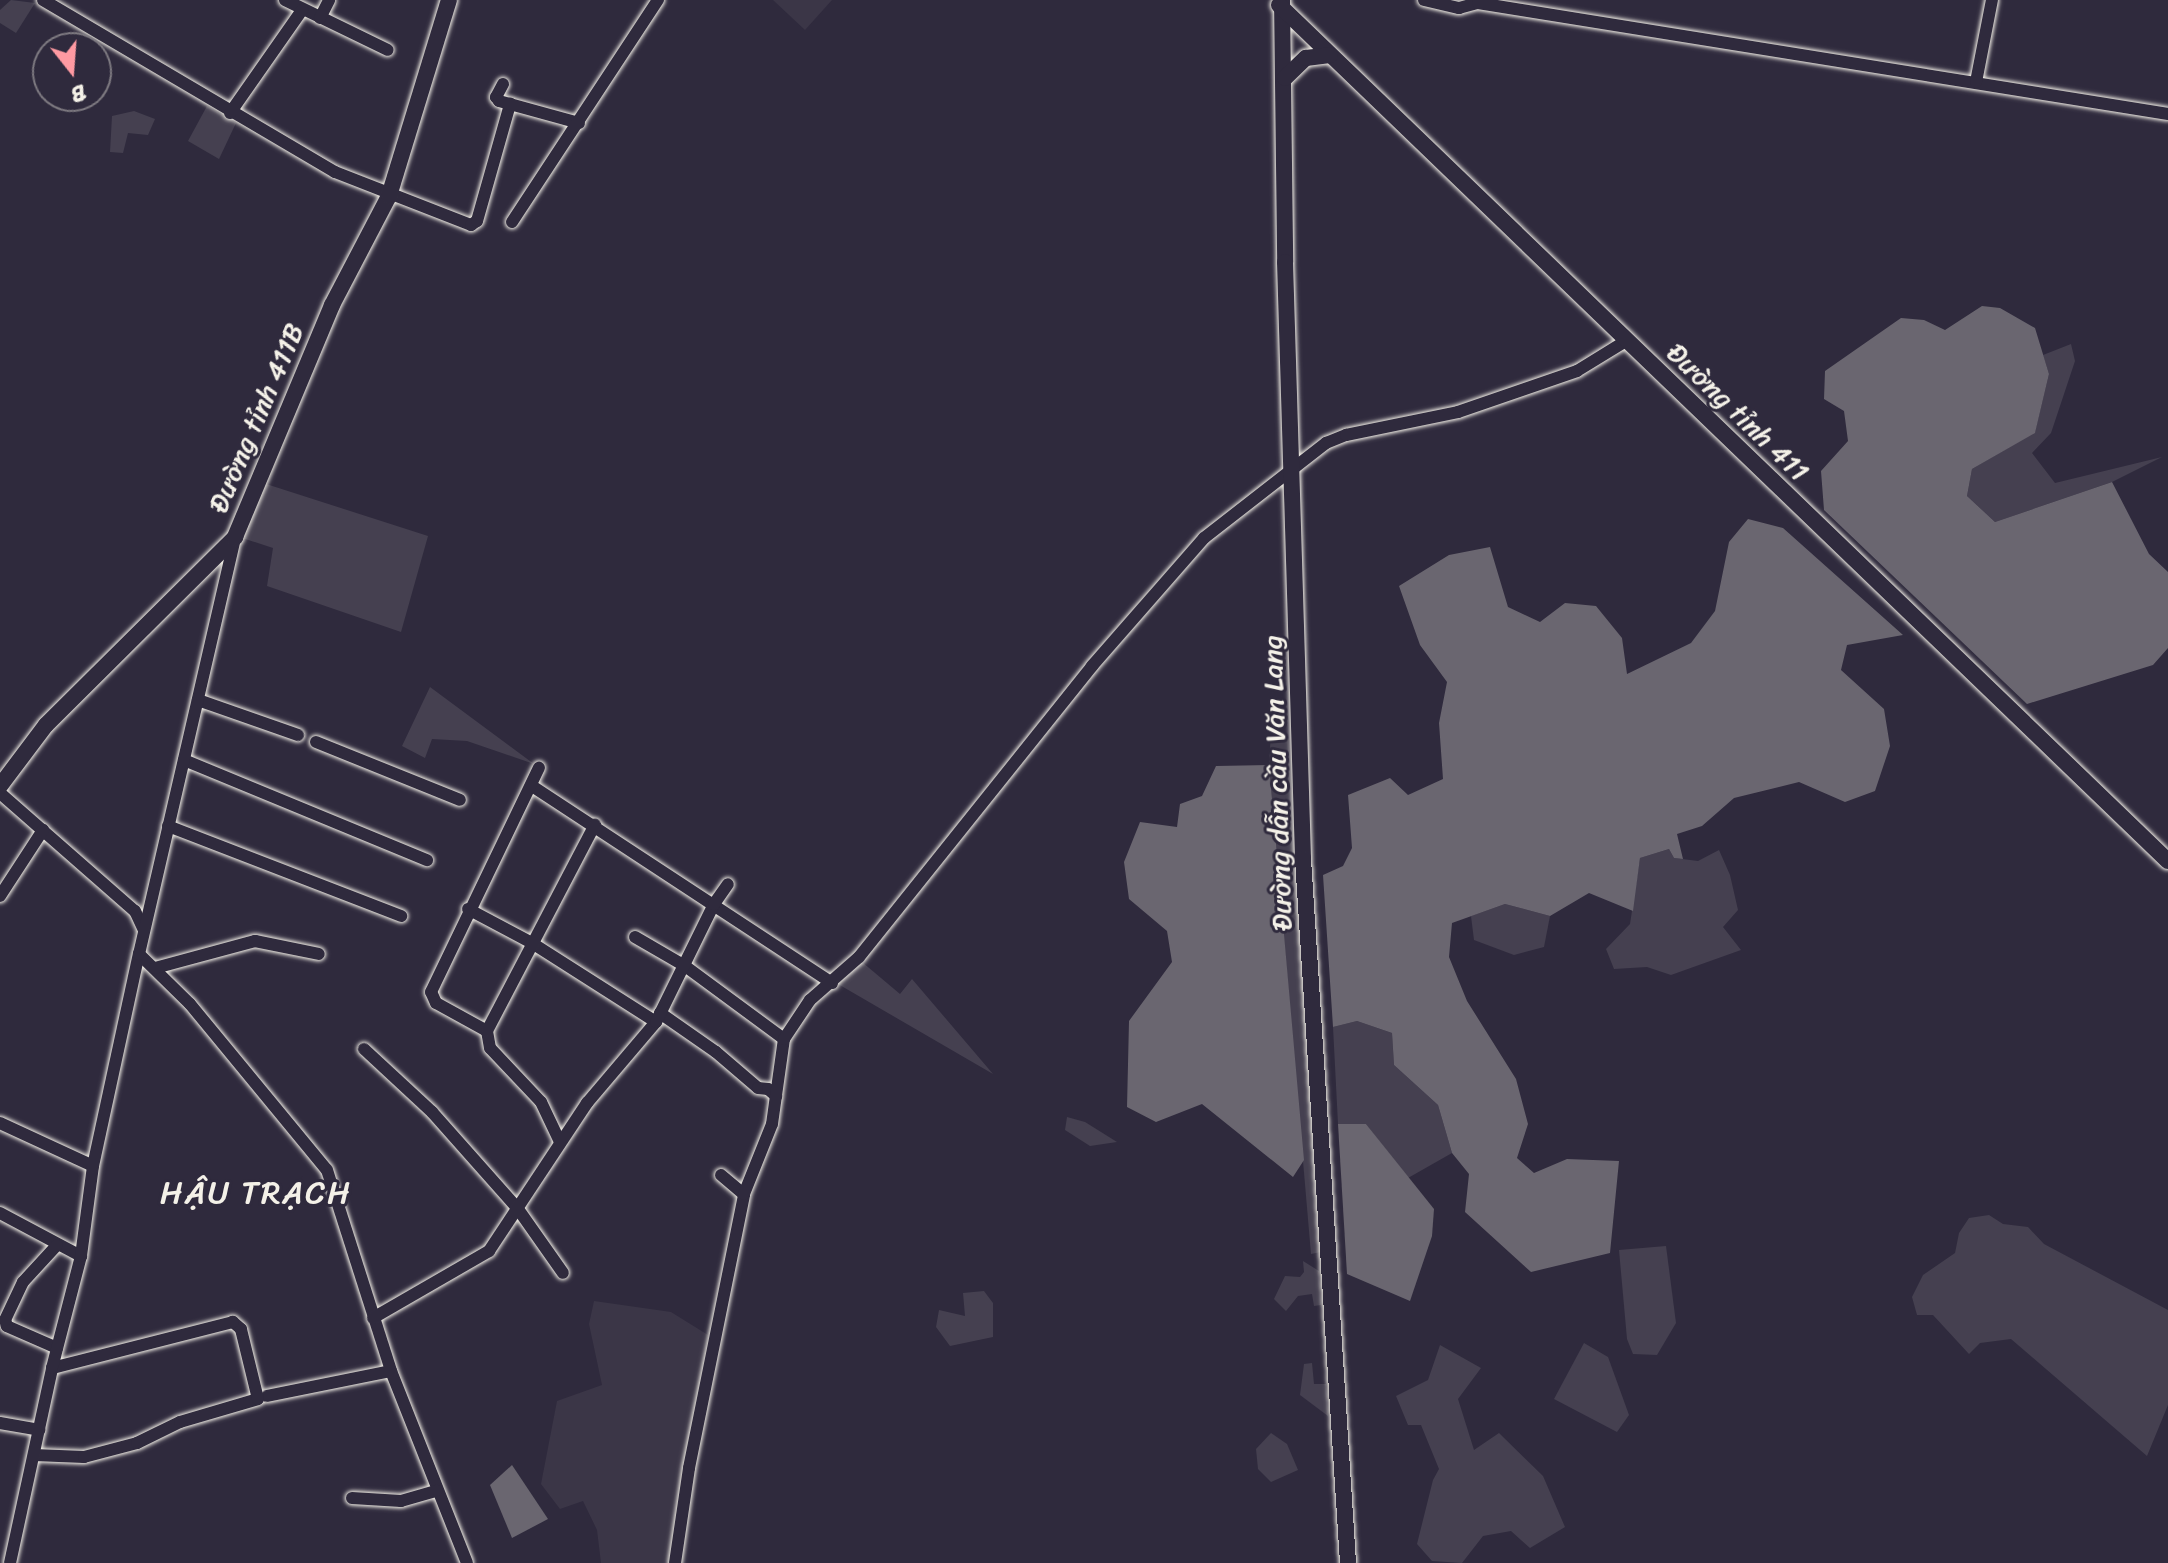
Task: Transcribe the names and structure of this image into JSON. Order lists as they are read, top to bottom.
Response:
{
  "streets": {
    "main road": ["Đường tỉnh 411", "Đường tỉnh 411B", "Đường dẫn cầu Văn Lang"]
  },
  "crossings": [
    ["Đường tỉnh 411", "Đường dẫn cầu Văn Lang"]
  ],
  "districts": ["HẬU TRẠCH"],
  "north": "bottom"
}
